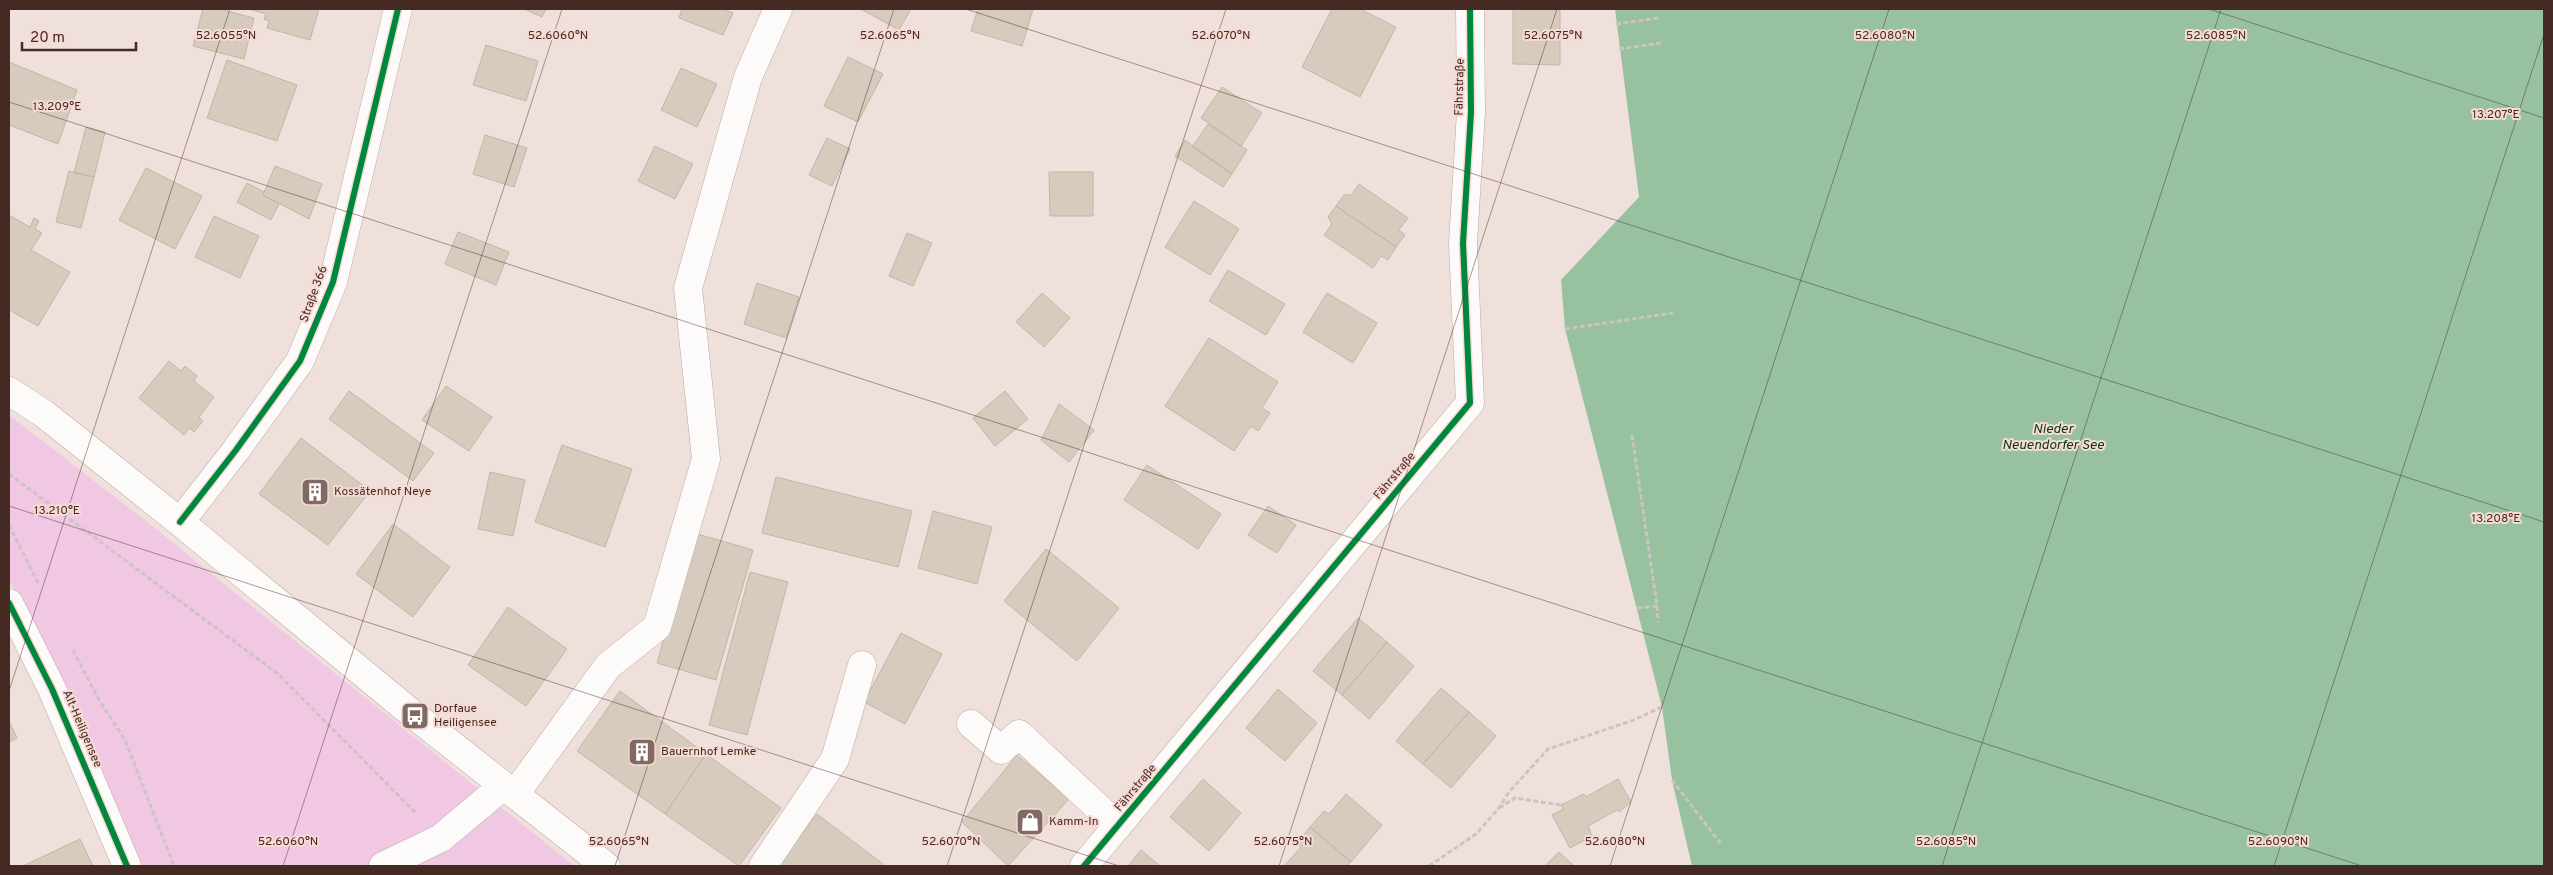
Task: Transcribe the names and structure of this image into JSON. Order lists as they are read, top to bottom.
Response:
{
  "streets": {
    "street": ["Fährstraße", "Straße 366", "Alt-Heiligensee"]
  },
  "water": ["Nieder Neuendorfer See"],
  "places": {
    "building": ["Kossätenhof Neye", "Bauernhof Lemke"],
    "bus stop": ["Dorfaue Heiligensee"],
    "shop": ["Kamm-In"]
  },
  "scale_bar": "20 m",
  "coordinates": [
    "52.6055°N",
    "52.6060°N",
    "52.6065°N",
    "52.6070°N",
    "52.6075°N",
    "52.6080°N",
    "52.6085°N",
    "13.209°E",
    "13.207°E",
    "13.210°E",
    "13.208°E",
    "52.6090°N"
  ]
}
